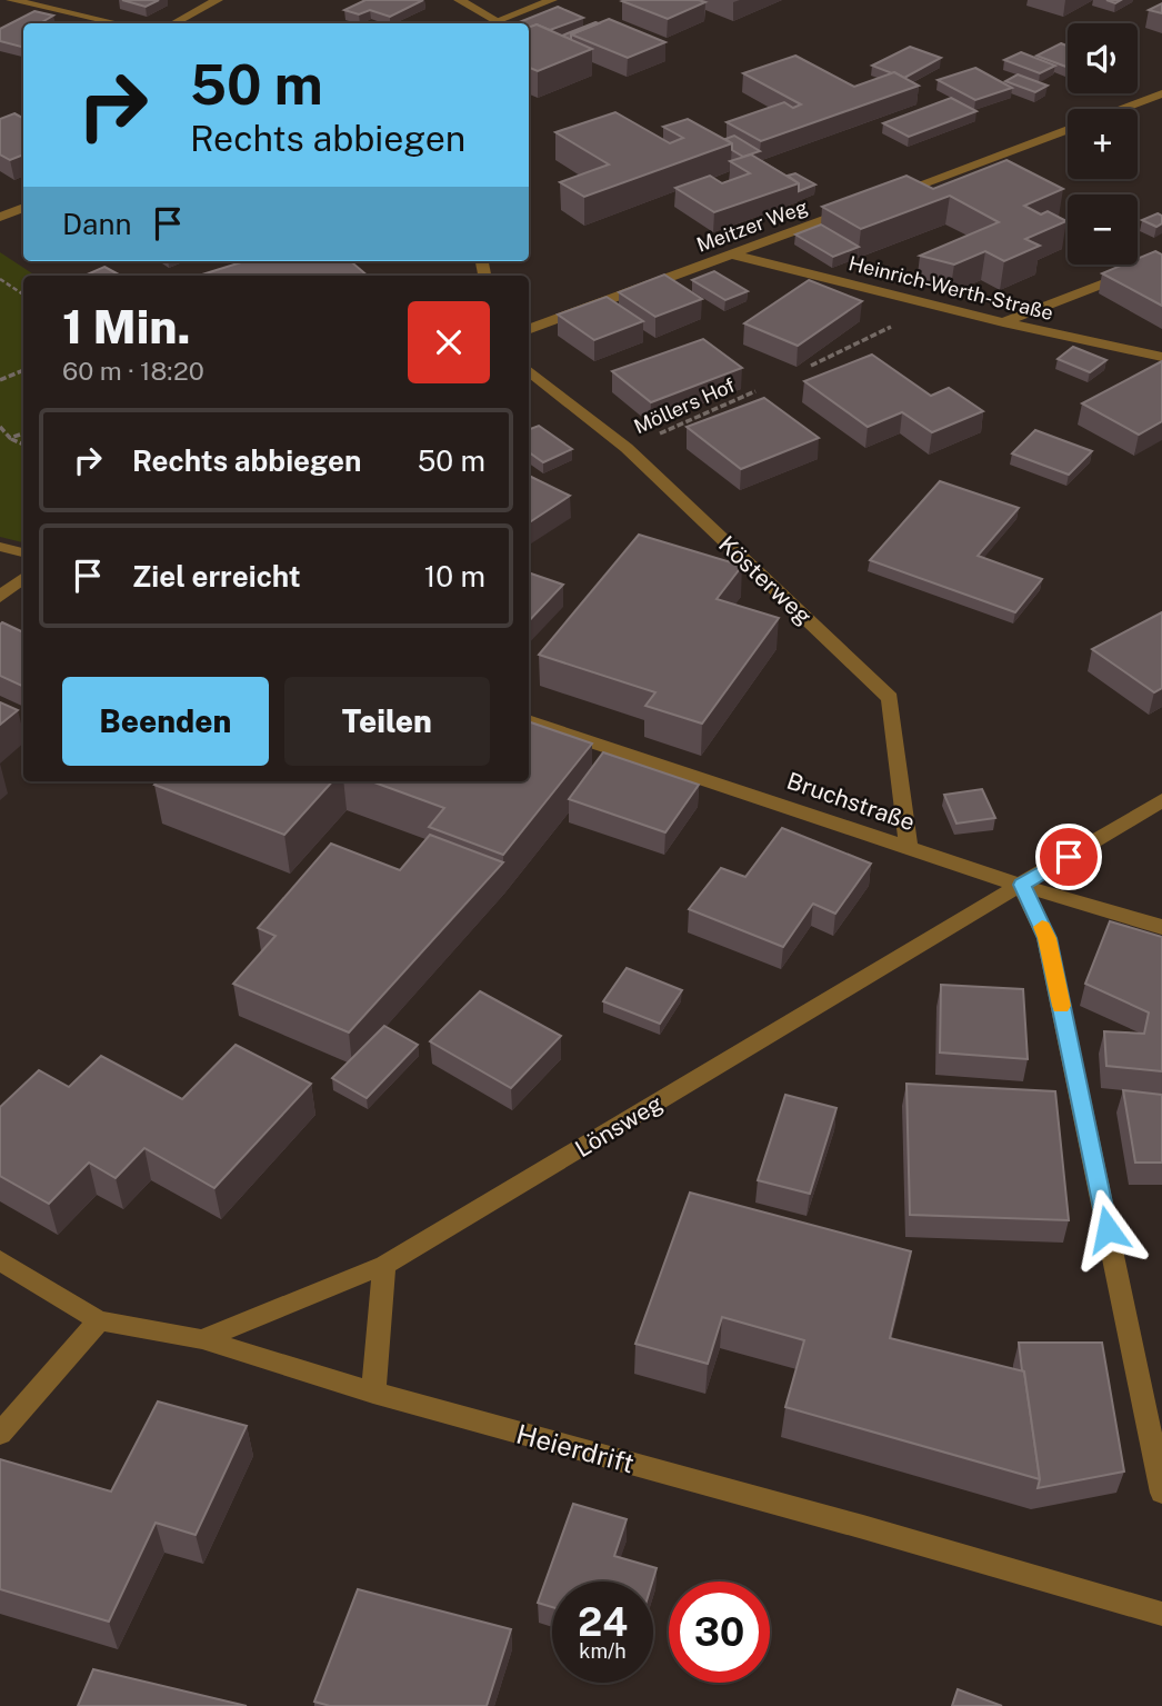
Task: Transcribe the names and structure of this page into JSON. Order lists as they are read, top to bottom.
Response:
{
  "streets": {
    "street": [
      "Meitzer Weg",
      "Heinrich-Werth-Straße",
      "Kösterweg",
      "Bruchstraße",
      "Lönsweg",
      "Heierdrift"
    ],
    "path": ["Möllers Hof"]
  },
  "crossings": [
    ["Meitzer Weg", "Heinrich-Werth-Straße"],
    ["Möllers Hof", "Kösterweg"],
    ["Kösterweg", "Bruchstraße"],
    ["Bruchstraße", "Lönsweg"],
    ["Lönsweg", "Heierdrift"]
  ],
  "page": {
    "map_buttons": ["+", "−"],
    "turn": ["50 m", "Rechts abbiegen"],
    "then": "Dann",
    "heading": ["1 Min.", "60 m · 18:20"],
    "list": [
      {
        "name": "Rechts abbiegen",
        "value": "50 m"
      },
      {
        "name": "Ziel erreicht",
        "value": "10 m"
      }
    ],
    "buttons": ["Beenden", "Teilen"],
    "speed": "24 km/h",
    "limit": "30"
  }
}
